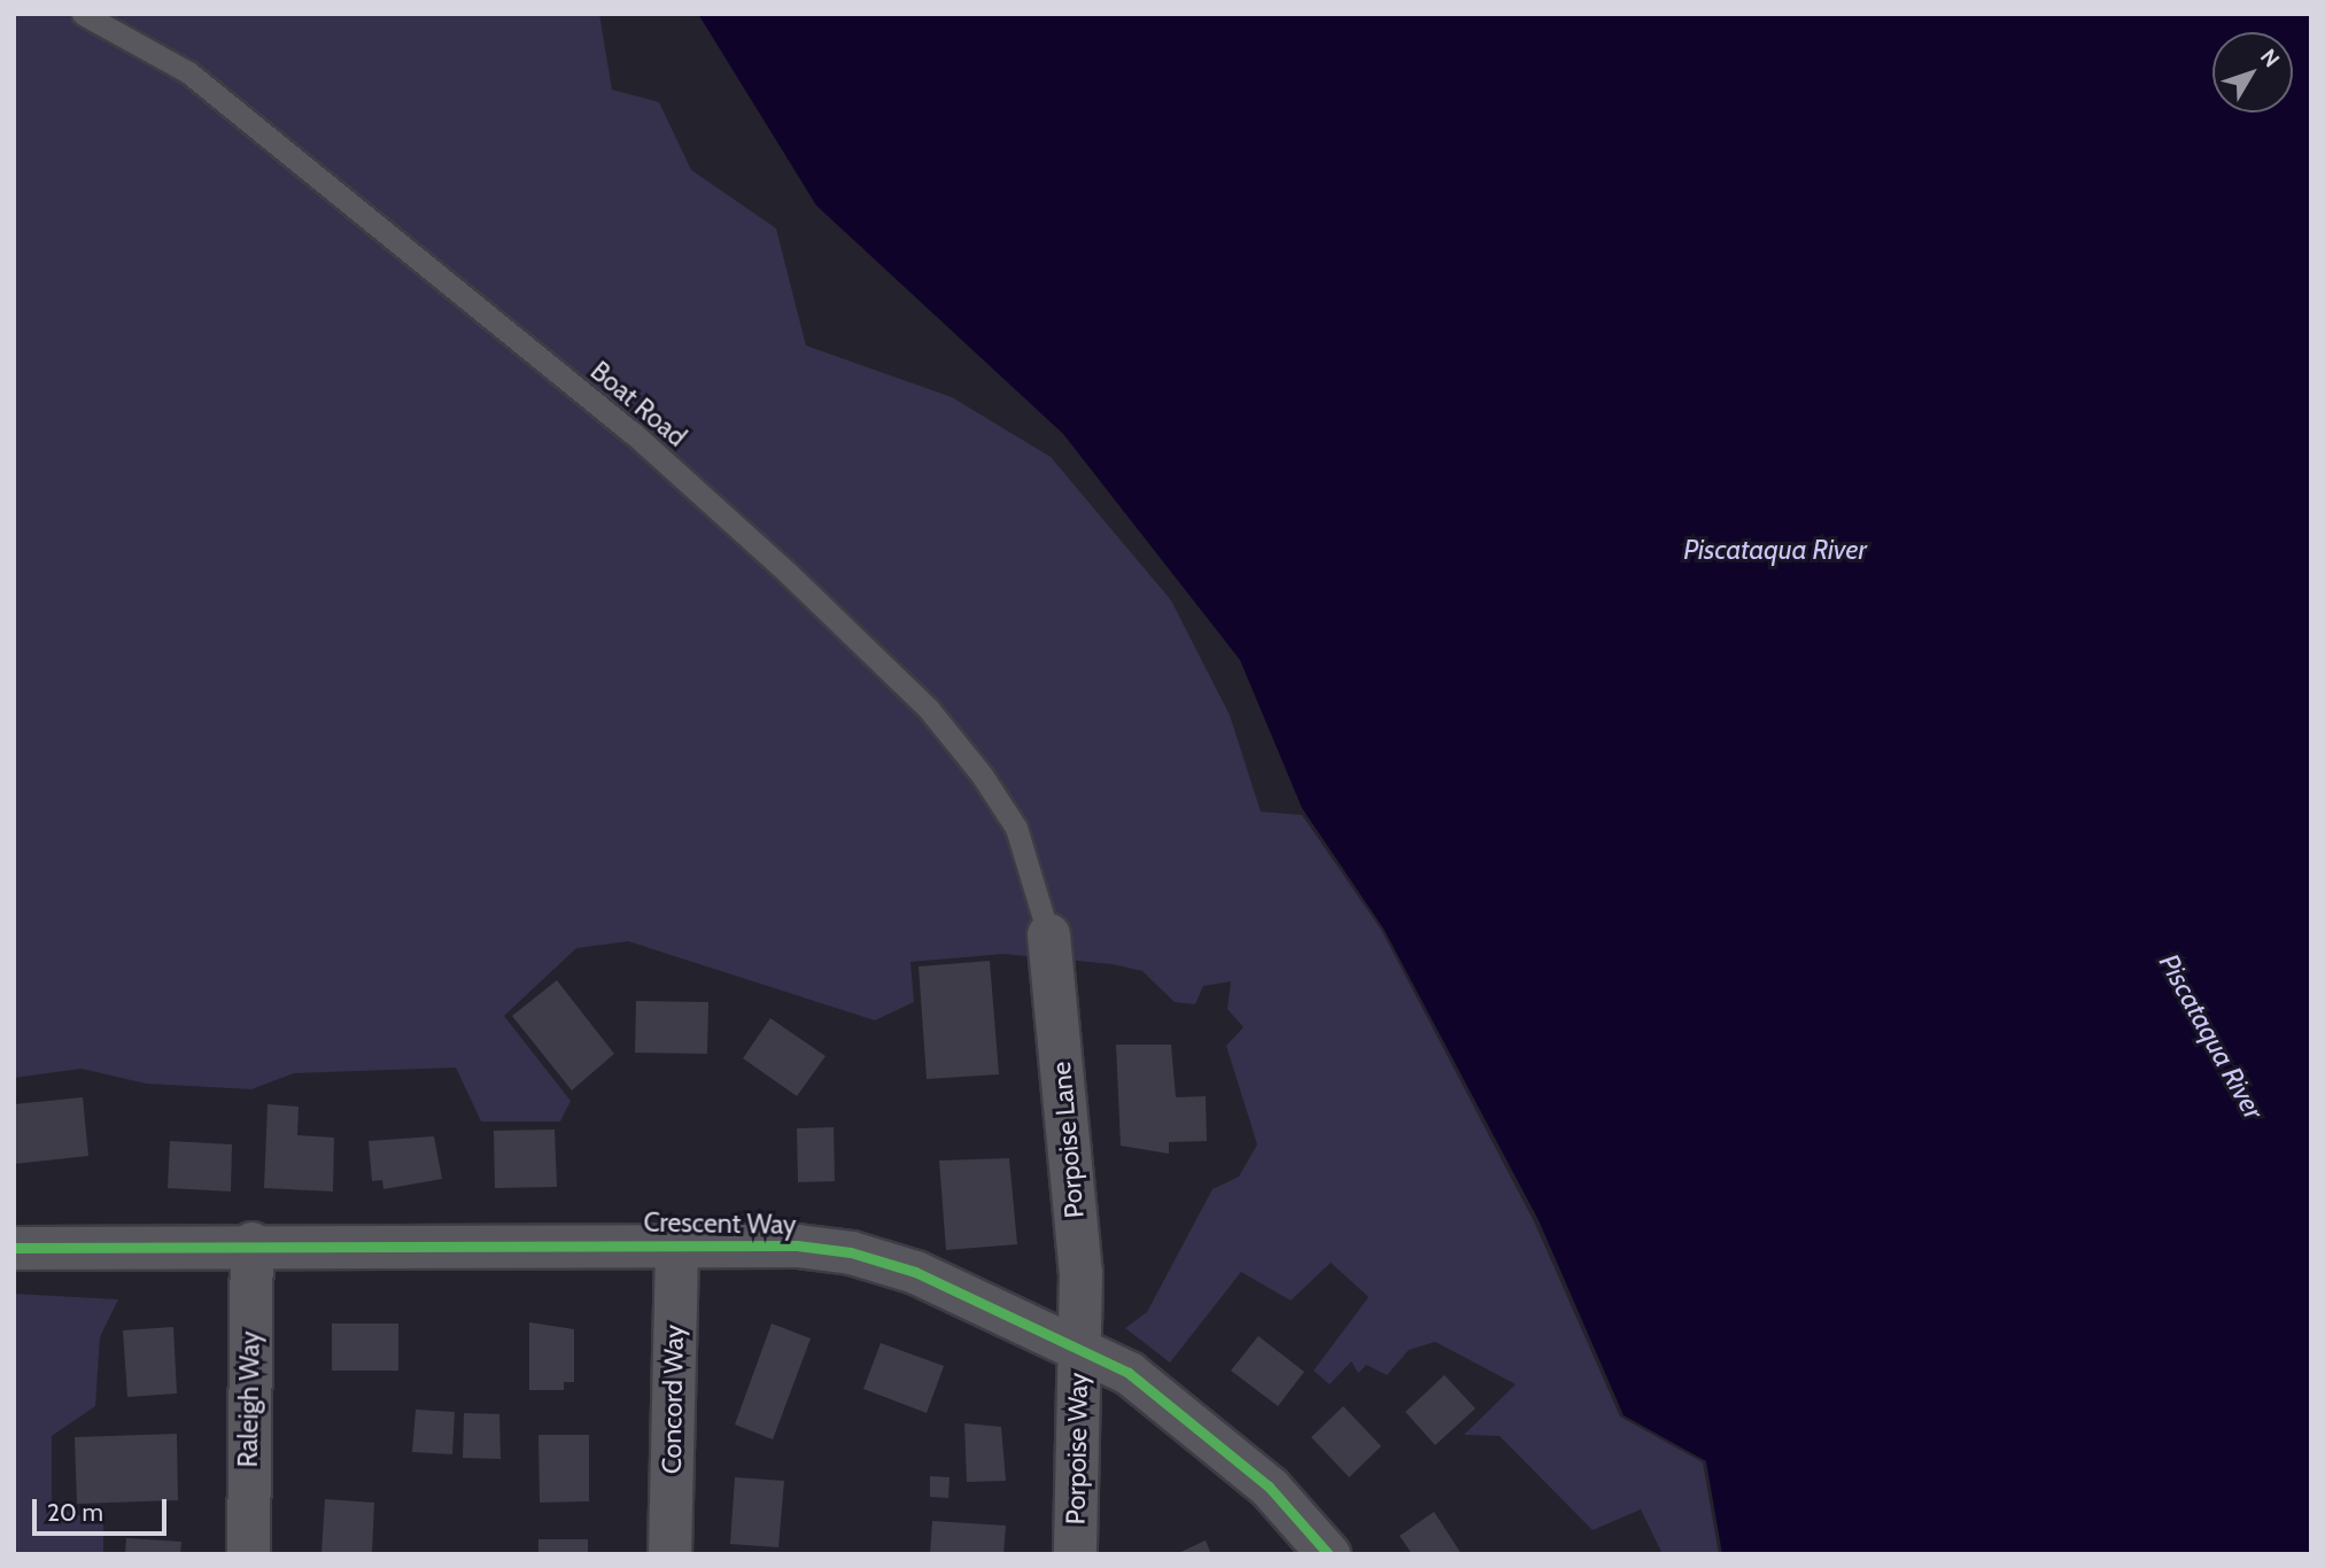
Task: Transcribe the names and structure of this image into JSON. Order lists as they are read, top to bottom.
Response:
{
  "streets": {
    "street": [
      "Porpoise Lane",
      "Crescent Way",
      "Raleigh Way",
      "Concord Way",
      "Porpoise Way"
    ],
    "lane": ["Boat Road"]
  },
  "crossings": [
    ["Boat Road", "Porpoise Lane"],
    ["Porpoise Lane", "Crescent Way"],
    ["Porpoise Lane", "Porpoise Way"],
    ["Crescent Way", "Raleigh Way"],
    ["Crescent Way", "Concord Way"],
    ["Crescent Way", "Porpoise Way"]
  ],
  "water": ["Piscataqua River"],
  "scale_bar": "20 m",
  "north": "top right"
}
